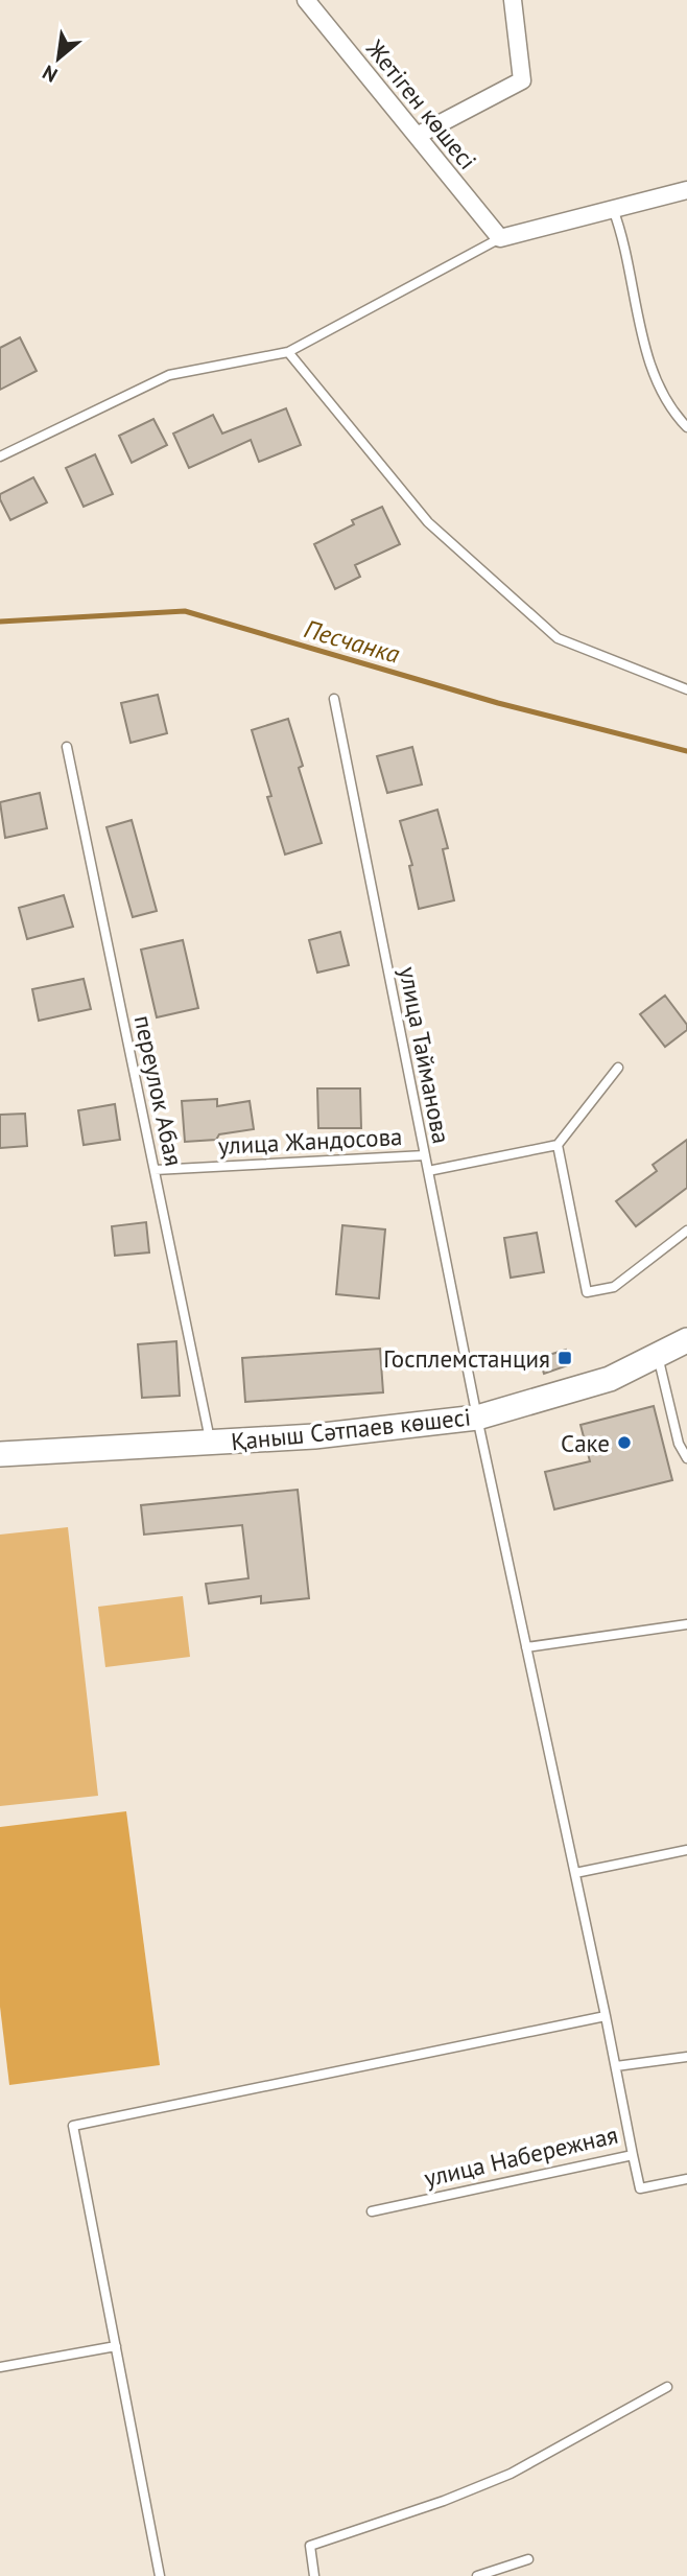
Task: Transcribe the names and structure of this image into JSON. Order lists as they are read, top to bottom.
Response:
{
  "streets": {
    "street": ["Жетіген көшесі", "Қаныш Сәтпаев көшесі"],
    "lane": [
      "улица Тайманова",
      "переулок Абая",
      "улица Жандосова",
      "улица Набережная"
    ]
  },
  "crossings": [
    ["улица Тайманова", "улица Жандосова"],
    ["улица Тайманова", "Қаныш Сәтпаев көшесі"],
    ["улица Тайманова", "улица Набережная"],
    ["переулок Абая", "улица Жандосова"],
    ["переулок Абая", "Қаныш Сәтпаев көшесі"]
  ],
  "water": ["Песчанка"],
  "places": {
    "transit": ["Госплемстанция"],
    "other": ["Саке"]
  },
  "north": "bottom left"
}
